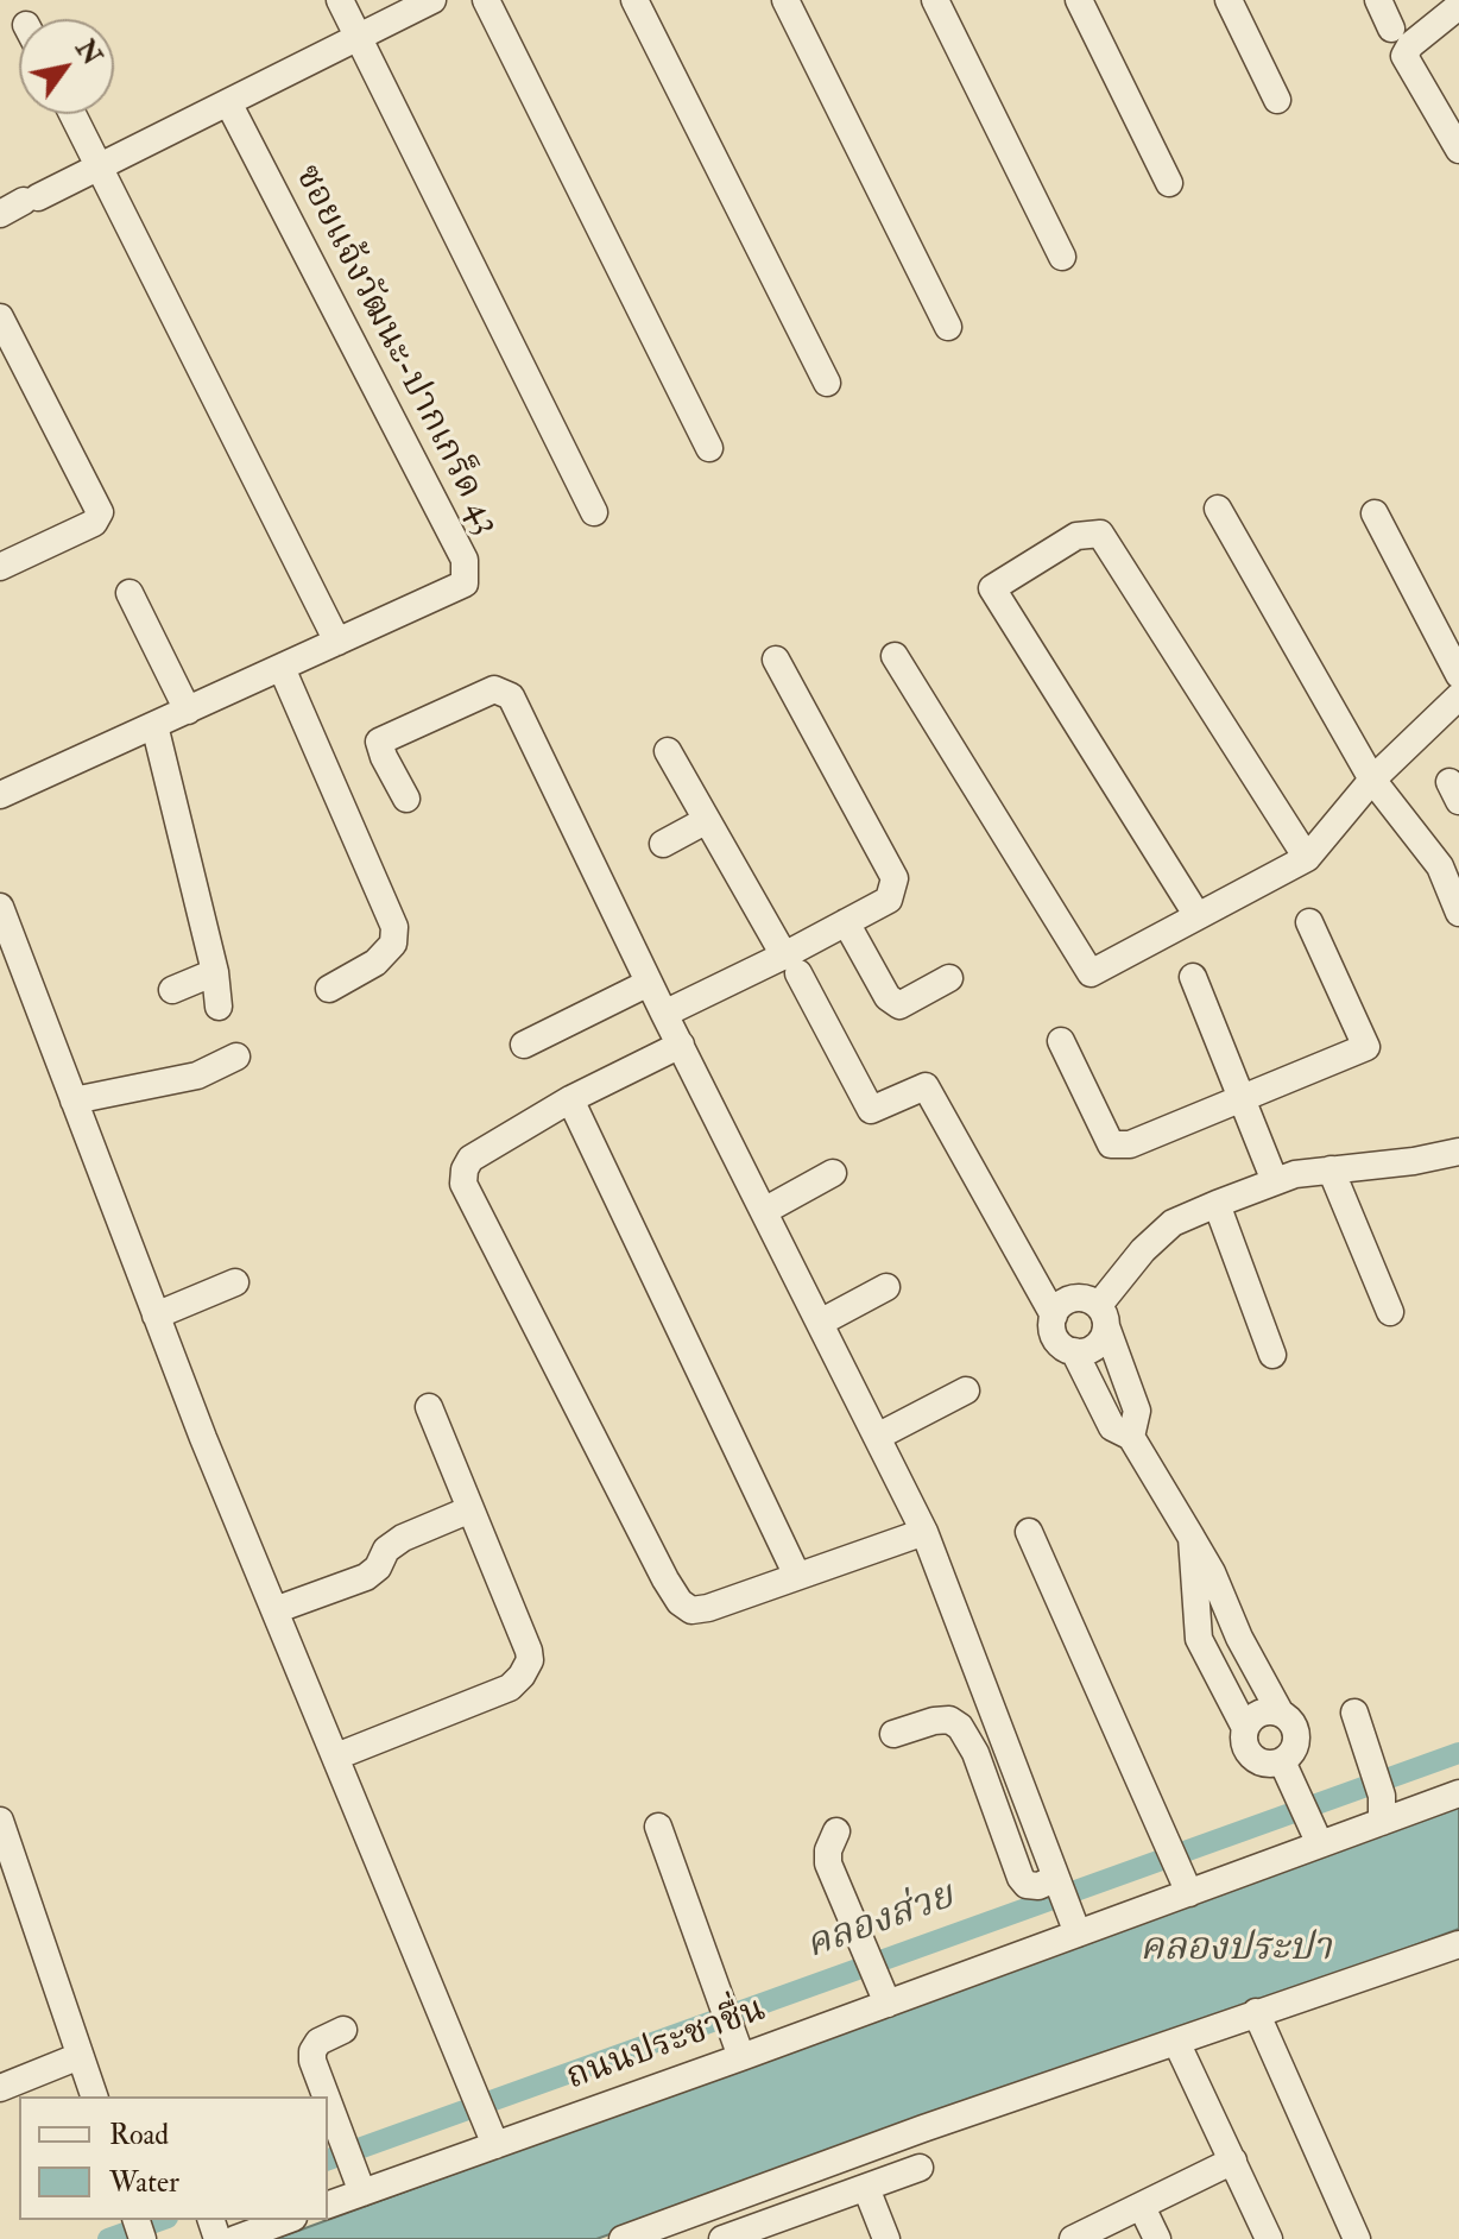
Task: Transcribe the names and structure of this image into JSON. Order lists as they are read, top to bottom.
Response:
{
  "streets": {
    "street": ["ซอยแจ้งวัฒนะ-ปากเกร็ด 43", "ถนนประชาชื่น"]
  },
  "water": ["คลองส่วย", "คลองประปา"],
  "legend": ["Road", "Water"],
  "north": "top right"
}
